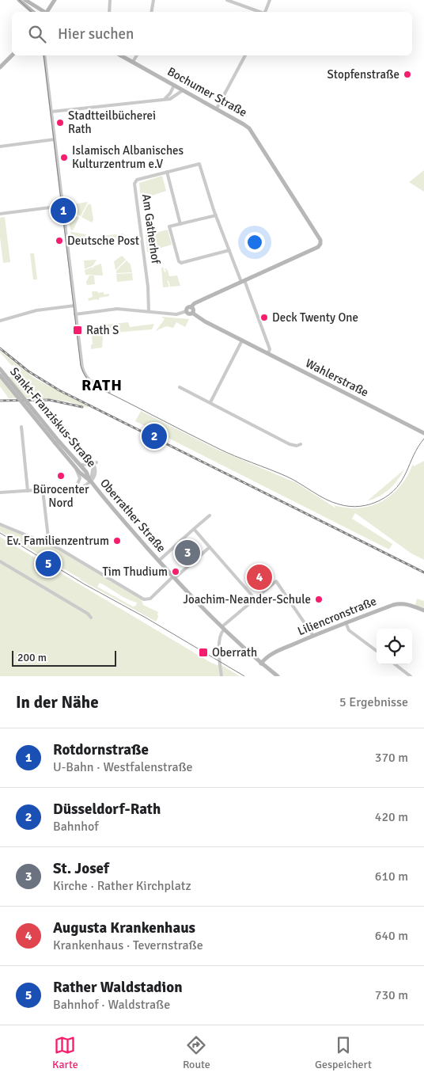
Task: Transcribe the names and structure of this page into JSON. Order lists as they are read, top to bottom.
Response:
{
  "streets": {
    "street": [
      "Bochumer Straße",
      "Am Gatherhof",
      "Wahlerstraße",
      "Sankt-Franziskus-Straße",
      "Oberrather Straße",
      "Liliencronstraße"
    ]
  },
  "crossings": [
    ["Bochumer Straße", "Am Gatherhof"],
    ["Am Gatherhof", "Wahlerstraße"],
    ["Sankt-Franziskus-Straße", "Oberrather Straße"],
    ["Oberrather Straße", "Liliencronstraße"]
  ],
  "districts": ["RATH"],
  "places": {
    "other": [
      "Stopfenstraße",
      "Stadtteilbücherei Rath",
      "Islamisch Albanisches Kulturzentrum e.V",
      "Deutsche Post",
      "Deck Twenty One",
      "Bürocenter Nord",
      "Ev. Familienzentrum",
      "Tim Thudium",
      "Joachim-Neander-Schule"
    ],
    "transit": ["Rath S", "Oberrath"]
  },
  "scale_bar": "200 m",
  "page": {
    "search": "Hier suchen",
    "pins": [
      "1",
      "2",
      "3",
      "5",
      "4"
    ],
    "scale": "200 m",
    "heading": ["In der Nähe", "5 Ergebnisse"],
    "list": [
      {
        "mark": "1",
        "name": "Rotdornstraße",
        "note": "U-Bahn · Westfalenstraße",
        "value": "370 m"
      },
      {
        "mark": "2",
        "name": "Düsseldorf-Rath",
        "note": "Bahnhof",
        "value": "420 m"
      },
      {
        "mark": "3",
        "name": "St. Josef",
        "note": "Kirche · Rather Kirchplatz",
        "value": "610 m"
      },
      {
        "mark": "4",
        "name": "Augusta Krankenhaus",
        "note": "Krankenhaus · Tevernstraße",
        "value": "640 m"
      },
      {
        "mark": "5",
        "name": "Rather Waldstadion",
        "note": "Bahnhof · Waldstraße",
        "value": "730 m"
      }
    ],
    "nav": ["Karte", "Route", "Gespeichert"]
  }
}
